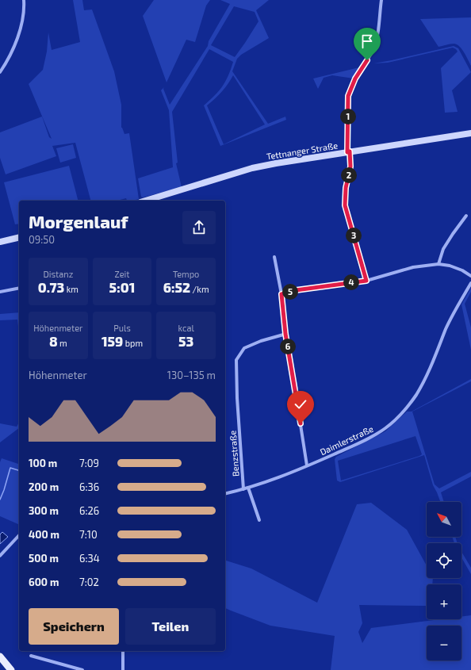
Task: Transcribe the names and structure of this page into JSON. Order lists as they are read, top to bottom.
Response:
{
  "streets": {
    "main road": ["Tettnanger Straße"],
    "street": ["Daimlerstraße", "Benzstraße"]
  },
  "crossings": [
    ["Daimlerstraße", "Benzstraße"]
  ],
  "north": "top left",
  "page": {
    "pins": [
      "1",
      "2",
      "3",
      "4",
      "5",
      "6"
    ],
    "heading": ["Morgenlauf", "09:50"],
    "stats": [
      ["Distanz", "0.73 km"],
      ["Zeit", "5:01"],
      ["Tempo", "6:52 /km"],
      ["Höhenmeter", "8 m"],
      ["Puls", "159 bpm"],
      ["kcal", "53"]
    ],
    "chart": ["Höhenmeter", "130–135 m"],
    "list": [
      {
        "name": "100 m",
        "note": "7:09"
      },
      {
        "name": "200 m",
        "note": "6:36"
      },
      {
        "name": "300 m",
        "note": "6:26"
      },
      {
        "name": "400 m",
        "note": "7:10"
      },
      {
        "name": "500 m",
        "note": "6:34"
      },
      {
        "name": "600 m",
        "note": "7:02"
      }
    ],
    "map_buttons": ["+", "−"],
    "buttons": ["Speichern", "Teilen"]
  }
}
